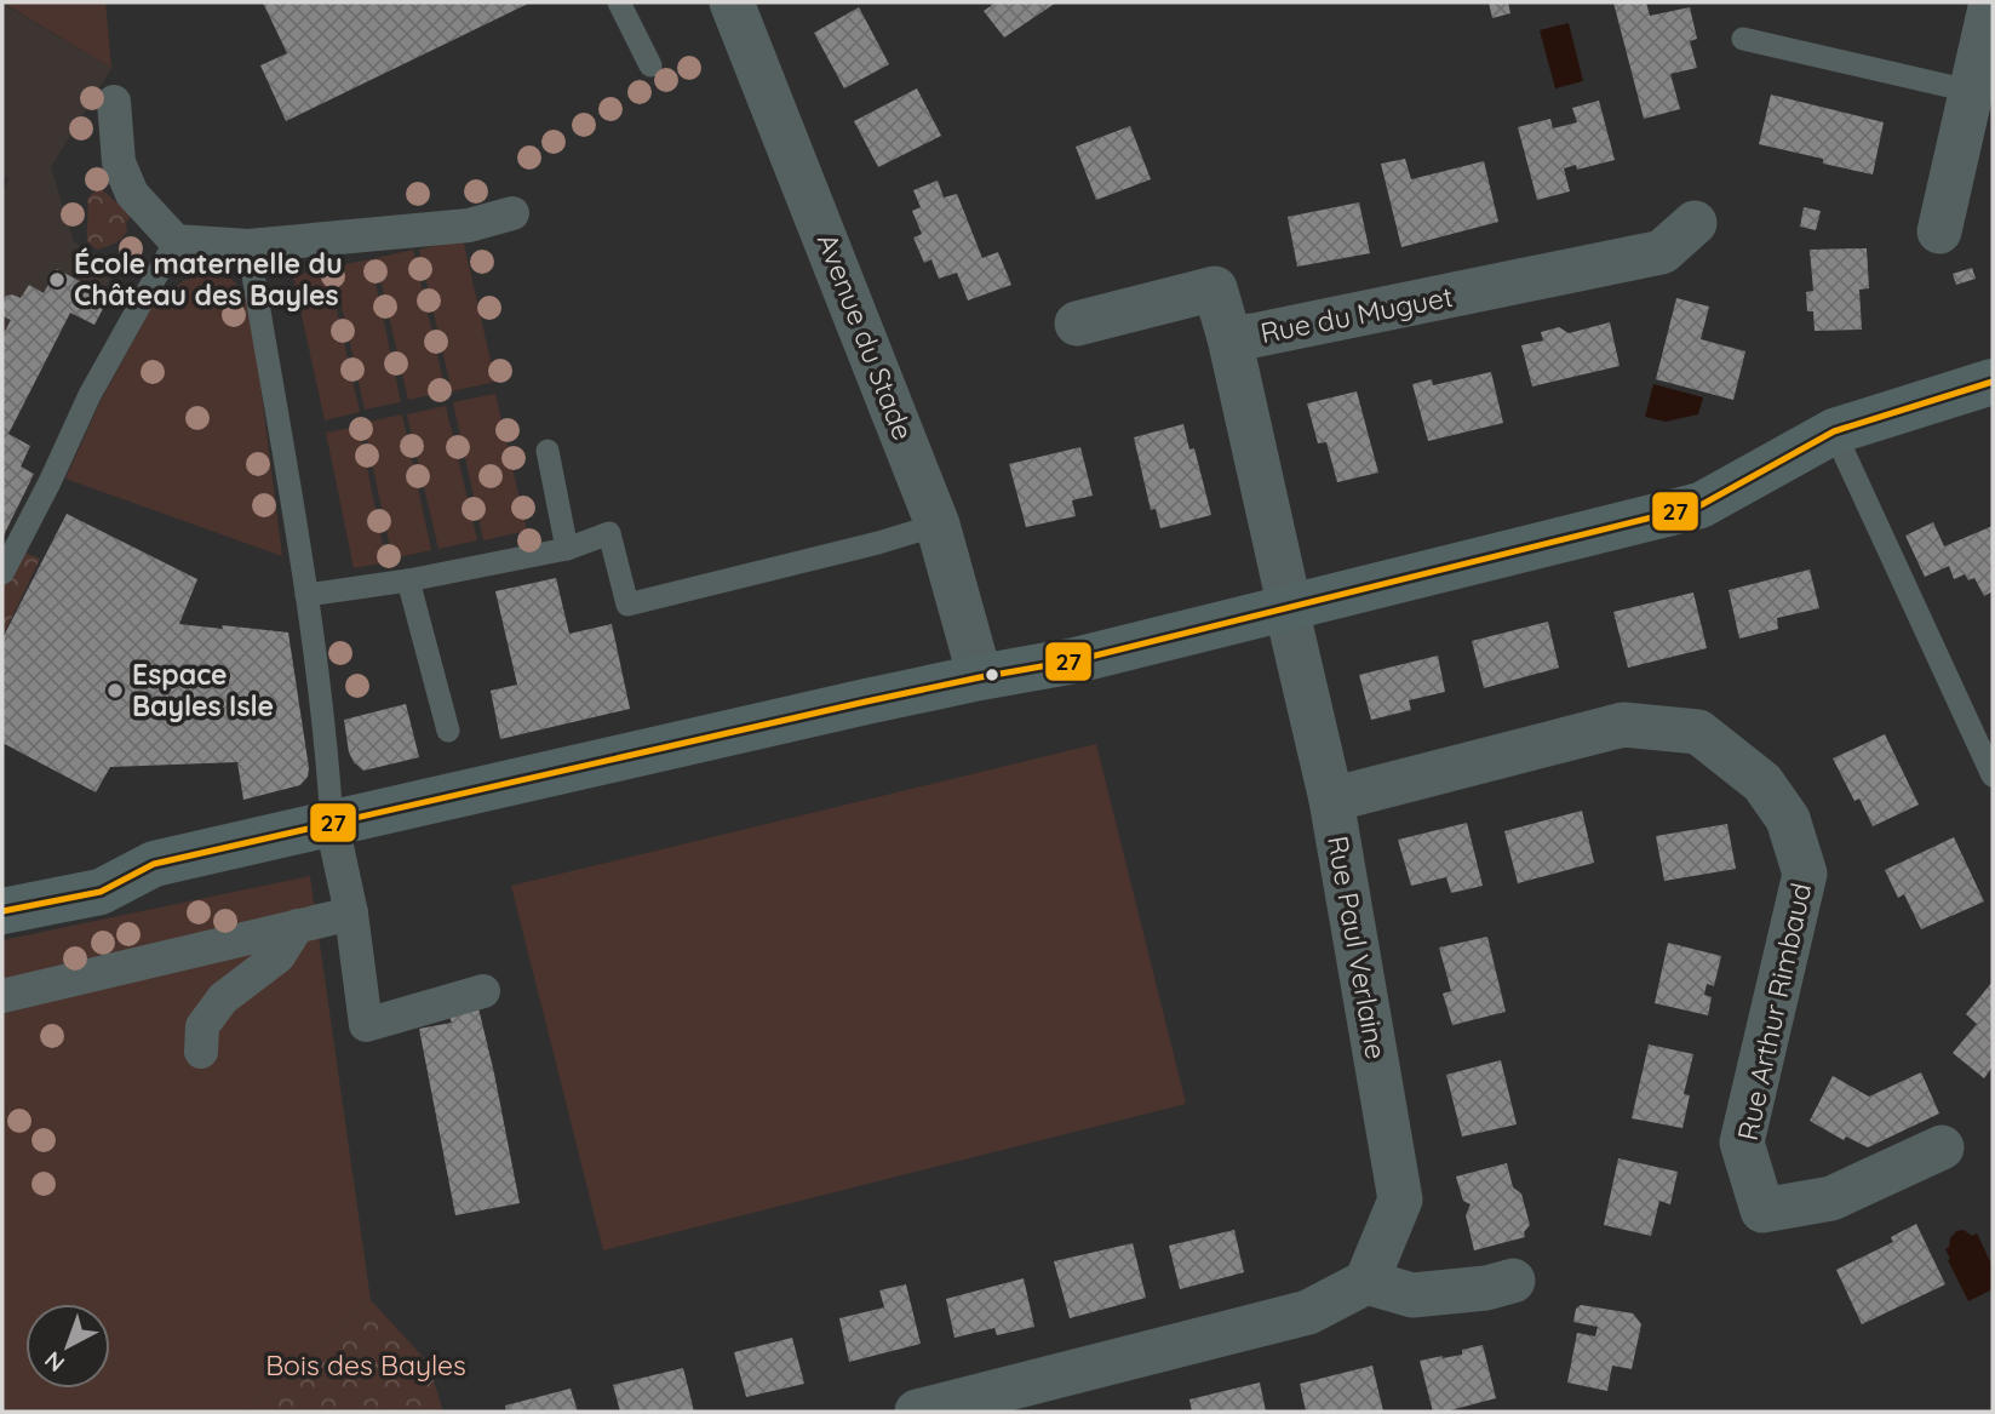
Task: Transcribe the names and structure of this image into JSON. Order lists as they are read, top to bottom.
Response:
{
  "streets": {
    "street": [
      "Rue du Muguet",
      "Avenue du Stade",
      "Rue Paul Verlaine",
      "Rue Arthur Rimbaud"
    ]
  },
  "crossings": [
    ["Rue du Muguet", "Rue Paul Verlaine"],
    ["Rue Paul Verlaine", "Rue Arthur Rimbaud"]
  ],
  "parks": ["Bois des Bayles"],
  "places": ["École maternelle du Château des Bayles", "Espace Bayles Isle"],
  "lines": ["transit line 27"],
  "north": "bottom left"
}
